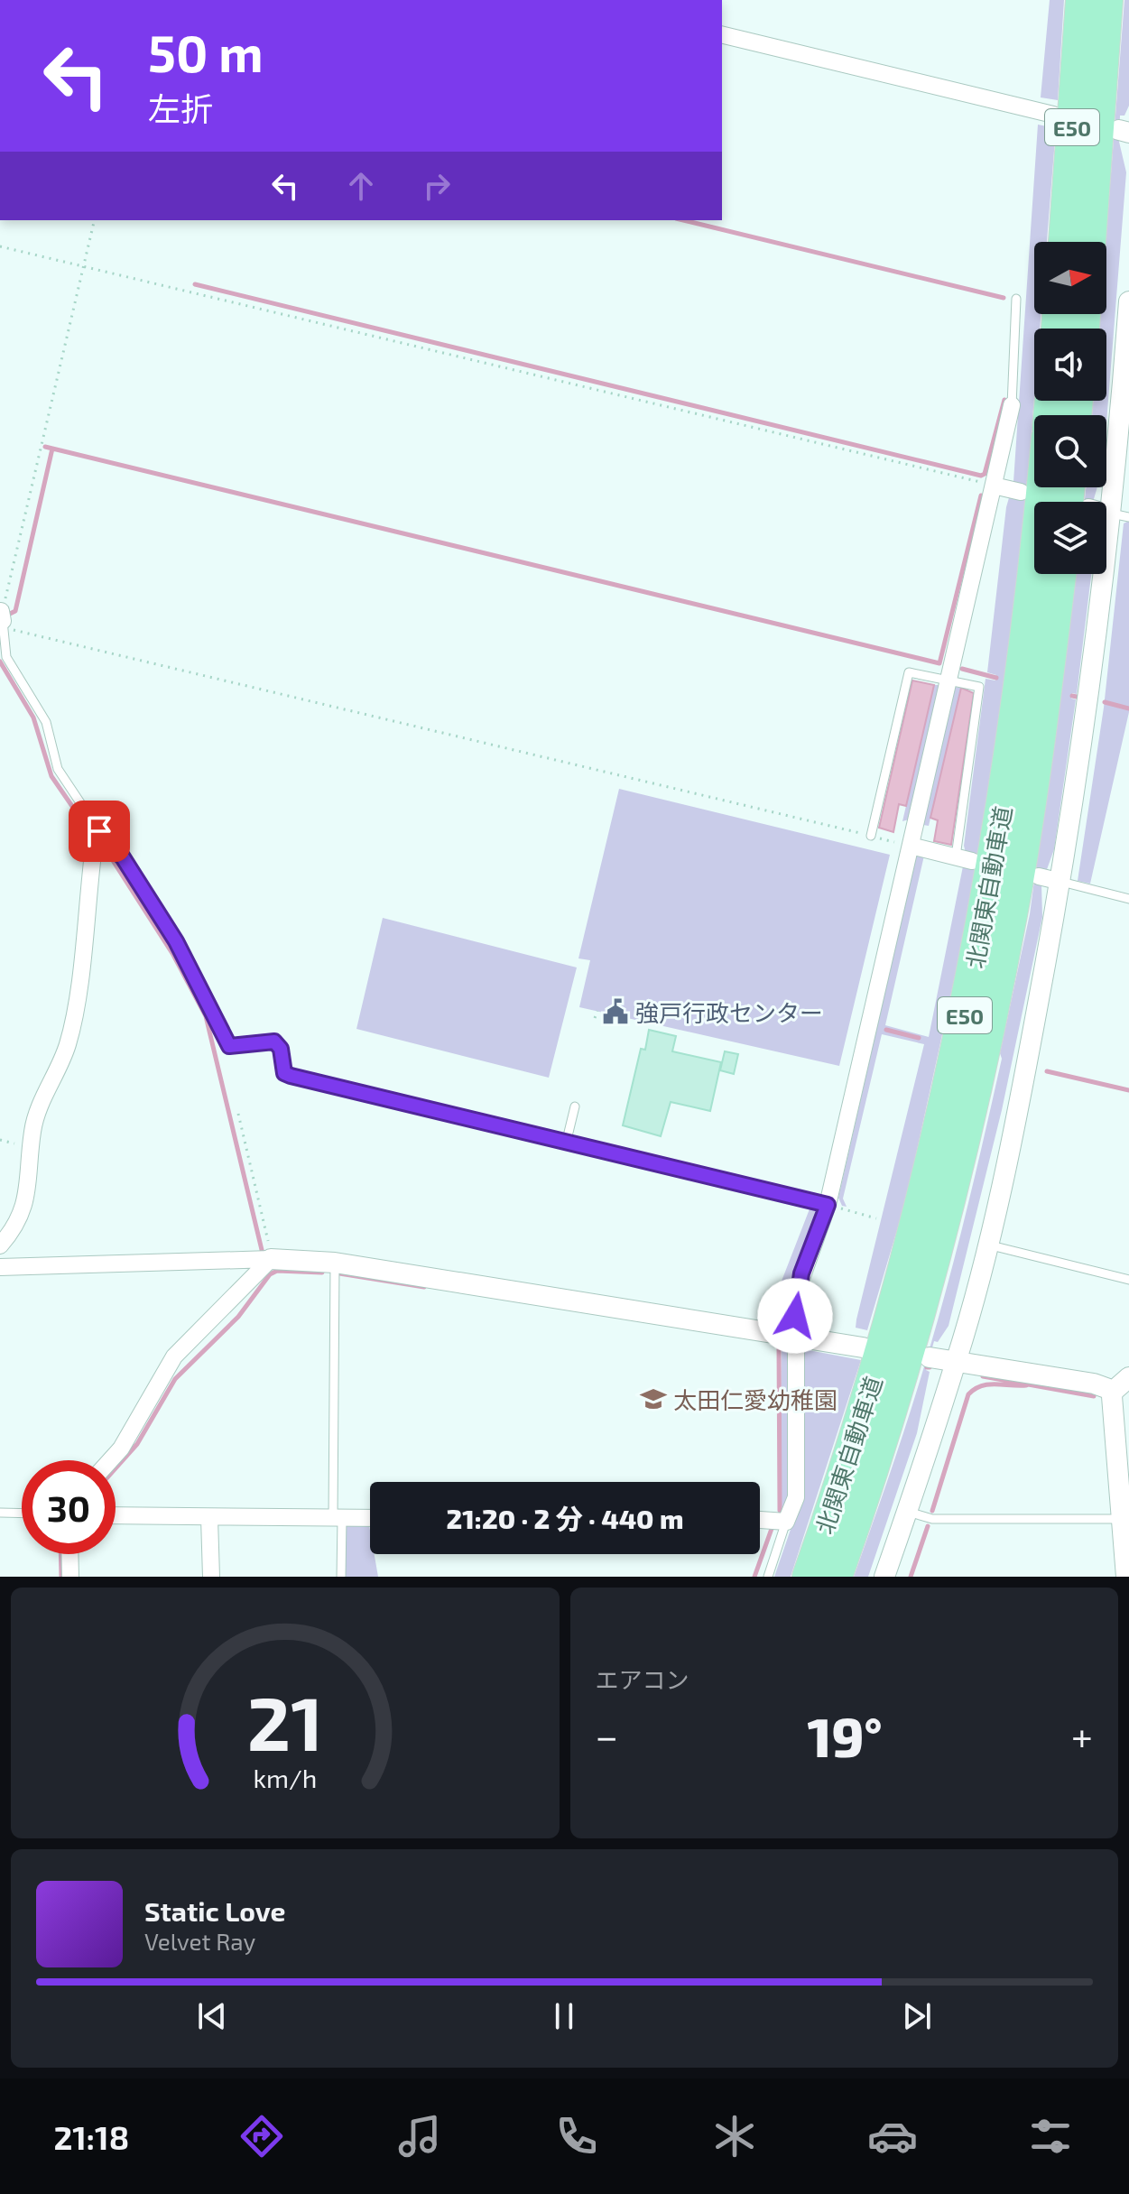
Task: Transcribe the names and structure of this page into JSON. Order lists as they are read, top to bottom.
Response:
{
  "streets": {
    "highway": ["E50", "北関東自動車道"]
  },
  "places": {
    "public building": ["強戸行政センター"],
    "school or university": ["太田仁愛幼稚園"]
  },
  "north": "right",
  "page": {
    "turn": ["50 m", "左折"],
    "limit": "30",
    "trip": "21:20 · 2 分 · 440 m",
    "tile": "エアコン",
    "heat": ["−", "19°", "+"],
    "song": ["Static Love", "Velvet Ray"],
    "tabs": "21:18",
    "gauge": ["21", "km/h"]
  }
}
